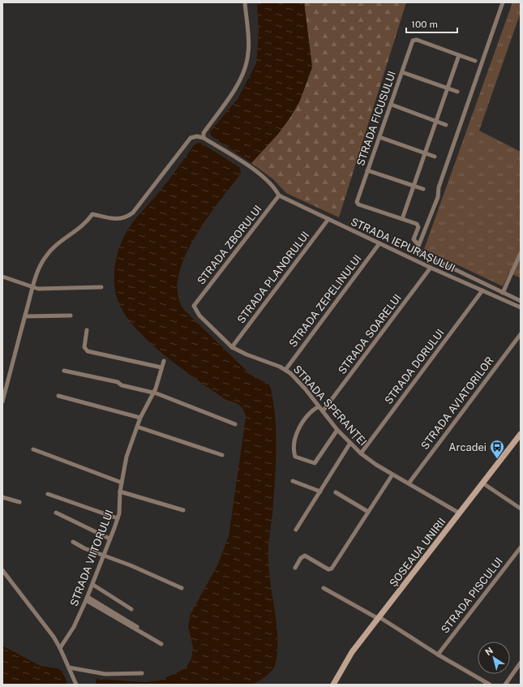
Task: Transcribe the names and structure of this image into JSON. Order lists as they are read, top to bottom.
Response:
{
  "streets": {
    "main road": ["ȘOSEAUA UNIRII"],
    "street": [
      "STRADA FICUSULUI",
      "STRADA ZBORULUI",
      "STRADA IEPURAȘULUI",
      "STRADA PLANORULUI",
      "STRADA ZEPELINULUI",
      "STRADA SOARELUI",
      "STRADA DORULUI",
      "STRADA AVIATORILOR",
      "STRADA SPERANȚEI",
      "STRADA VIITORULUI",
      "STRADA PISCULUI"
    ]
  },
  "crossings": [
    ["STRADA FICUSULUI", "STRADA IEPURAȘULUI"],
    ["STRADA ZBORULUI", "STRADA IEPURAȘULUI"],
    ["STRADA ZBORULUI", "STRADA SPERANȚEI"],
    ["STRADA IEPURAȘULUI", "STRADA PLANORULUI"],
    ["STRADA IEPURAȘULUI", "STRADA ZEPELINULUI"],
    ["STRADA IEPURAȘULUI", "STRADA SOARELUI"],
    ["STRADA IEPURAȘULUI", "STRADA DORULUI"],
    ["STRADA PLANORULUI", "STRADA SPERANȚEI"],
    ["STRADA ZEPELINULUI", "STRADA SPERANȚEI"],
    ["STRADA SOARELUI", "STRADA SPERANȚEI"],
    ["STRADA DORULUI", "STRADA SPERANȚEI"],
    ["STRADA AVIATORILOR", "STRADA SPERANȚEI"],
    ["STRADA SPERANȚEI", "ȘOSEAUA UNIRII"]
  ],
  "places": {
    "bus stop": ["Arcadei"]
  },
  "scale_bar": "100 m",
  "north": "top left"
}
